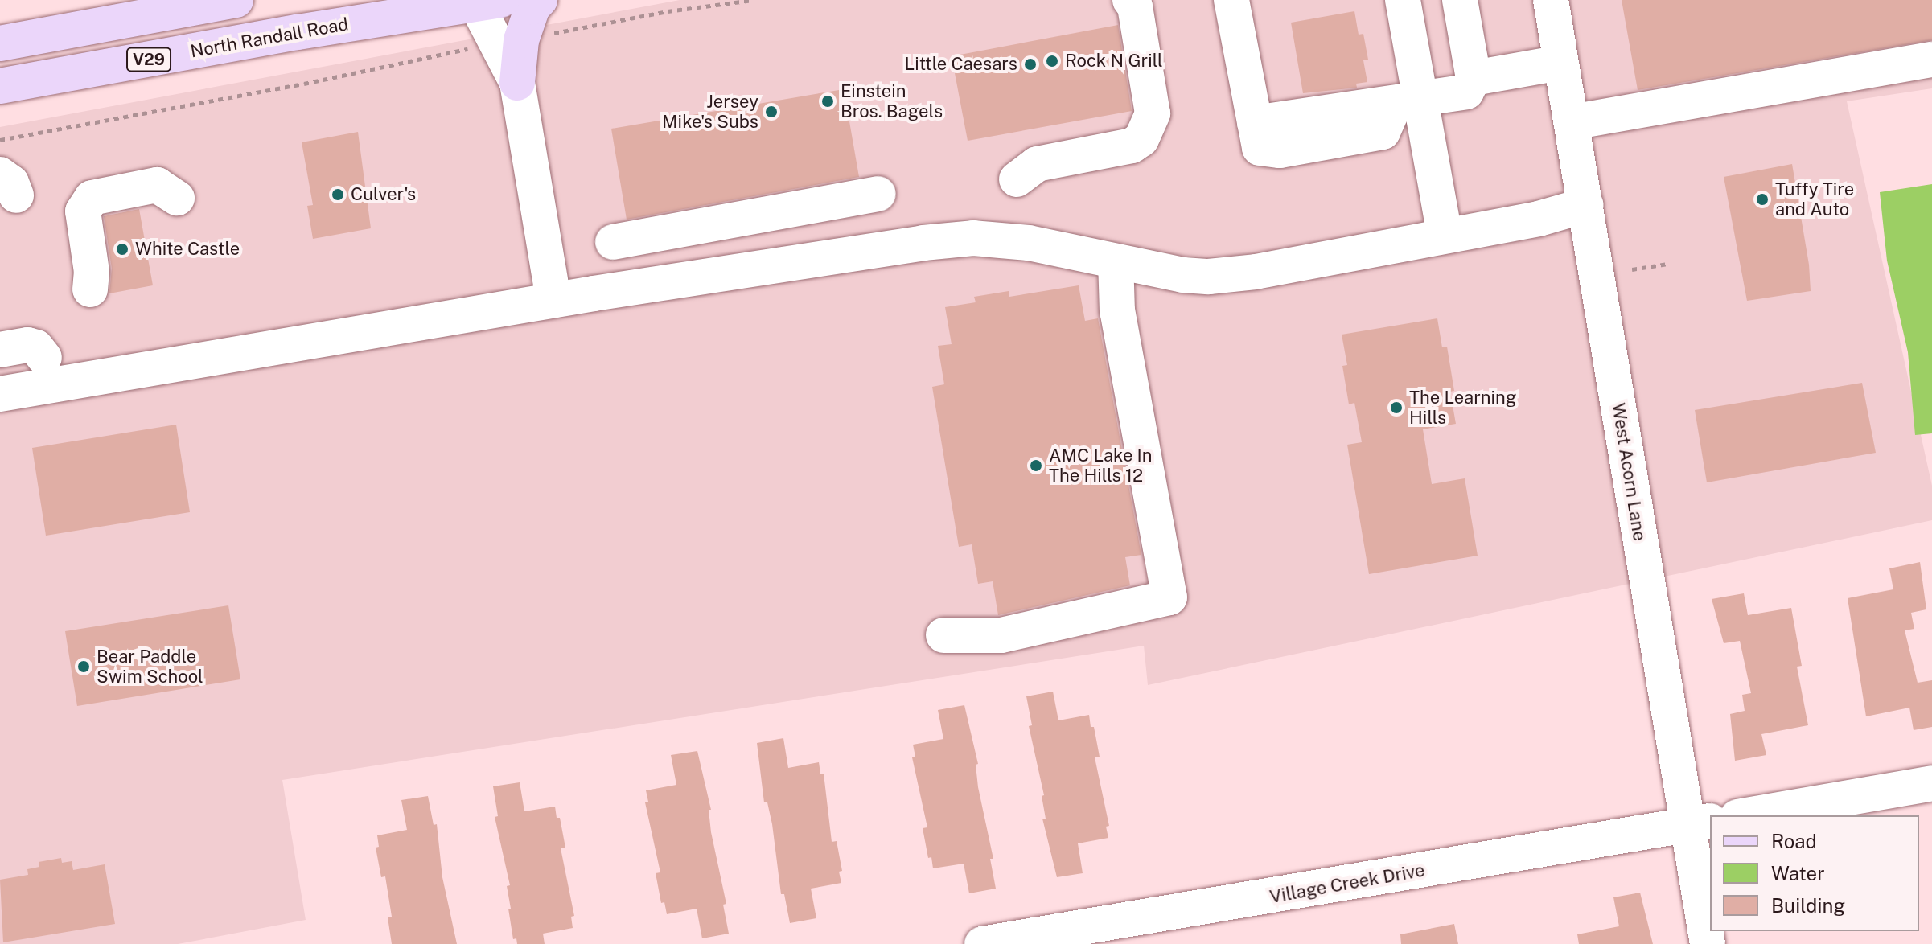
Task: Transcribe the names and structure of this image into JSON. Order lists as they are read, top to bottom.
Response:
{
  "streets": {
    "main road": ["North Randall Road", "V29"],
    "street": ["West Acorn Lane", "Village Creek Drive"]
  },
  "crossings": [
    ["West Acorn Lane", "Village Creek Drive"]
  ],
  "places": [
    "Rock N Grill",
    "Little Caesars",
    "Einstein Bros. Bagels",
    "Jersey Mike's Subs",
    "Culver's",
    "Tuffy Tire and Auto",
    "White Castle",
    "The Learning Hills",
    "AMC Lake In The Hills 12",
    "Bear Paddle Swim School"
  ],
  "legend": ["Road", "Water", "Building"]
}
